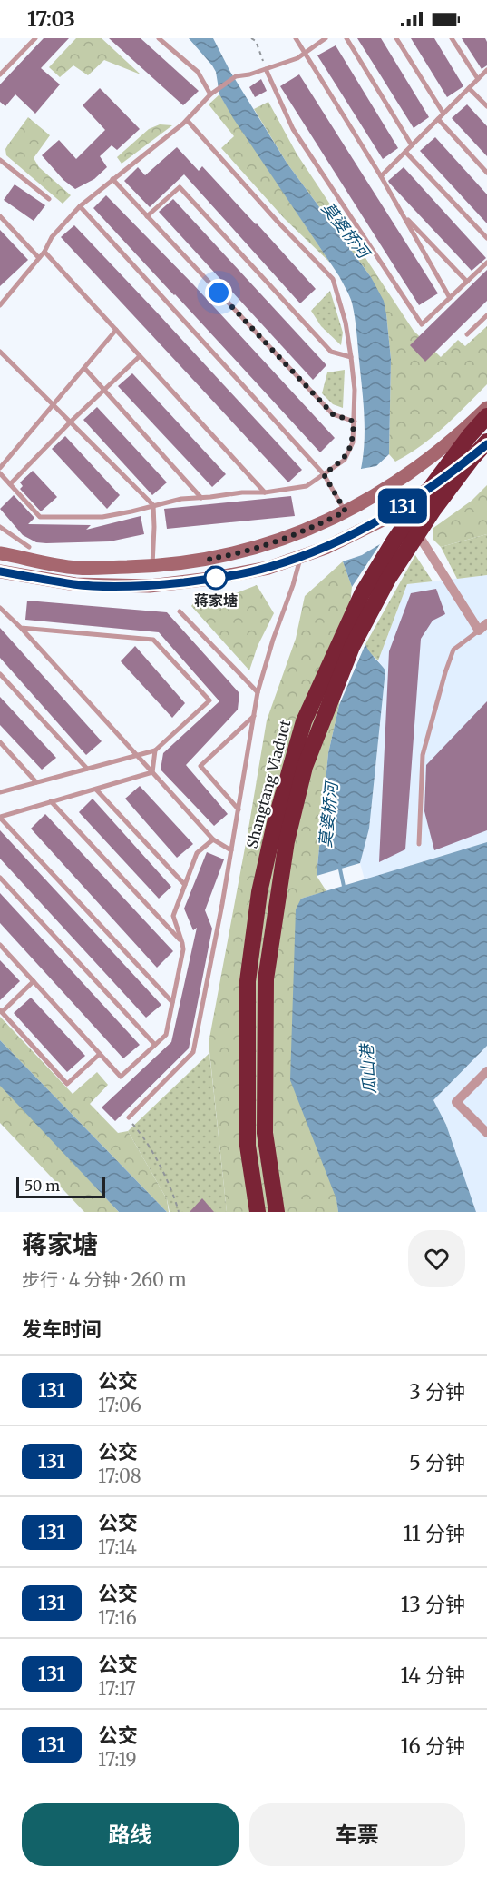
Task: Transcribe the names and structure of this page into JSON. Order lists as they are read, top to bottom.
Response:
{
  "streets": {
    "highway": ["Shangtang Viaduct"]
  },
  "water": ["莫婆桥河", "瓜山港"],
  "places": ["蒋家塘"],
  "lines": ["bus line 131"],
  "scale_bar": "50 m",
  "page": {
    "status": "17:03",
    "on_map": "131",
    "scale": "50 m",
    "heading": [
      ["蒋家塘", "步行 · 4 分钟 · 260 m"],
      "发车时间"
    ],
    "list": [
      {
        "mark": "131",
        "name": "公交",
        "note": "17:06",
        "value": "3 分钟"
      },
      {
        "mark": "131",
        "name": "公交",
        "note": "17:08",
        "value": "5 分钟"
      },
      {
        "mark": "131",
        "name": "公交",
        "note": "17:14",
        "value": "11 分钟"
      },
      {
        "mark": "131",
        "name": "公交",
        "note": "17:16",
        "value": "13 分钟"
      },
      {
        "mark": "131",
        "name": "公交",
        "note": "17:17",
        "value": "14 分钟"
      },
      {
        "mark": "131",
        "name": "公交",
        "note": "17:19",
        "value": "16 分钟"
      }
    ],
    "buttons": ["路线", "车票"]
  }
}
